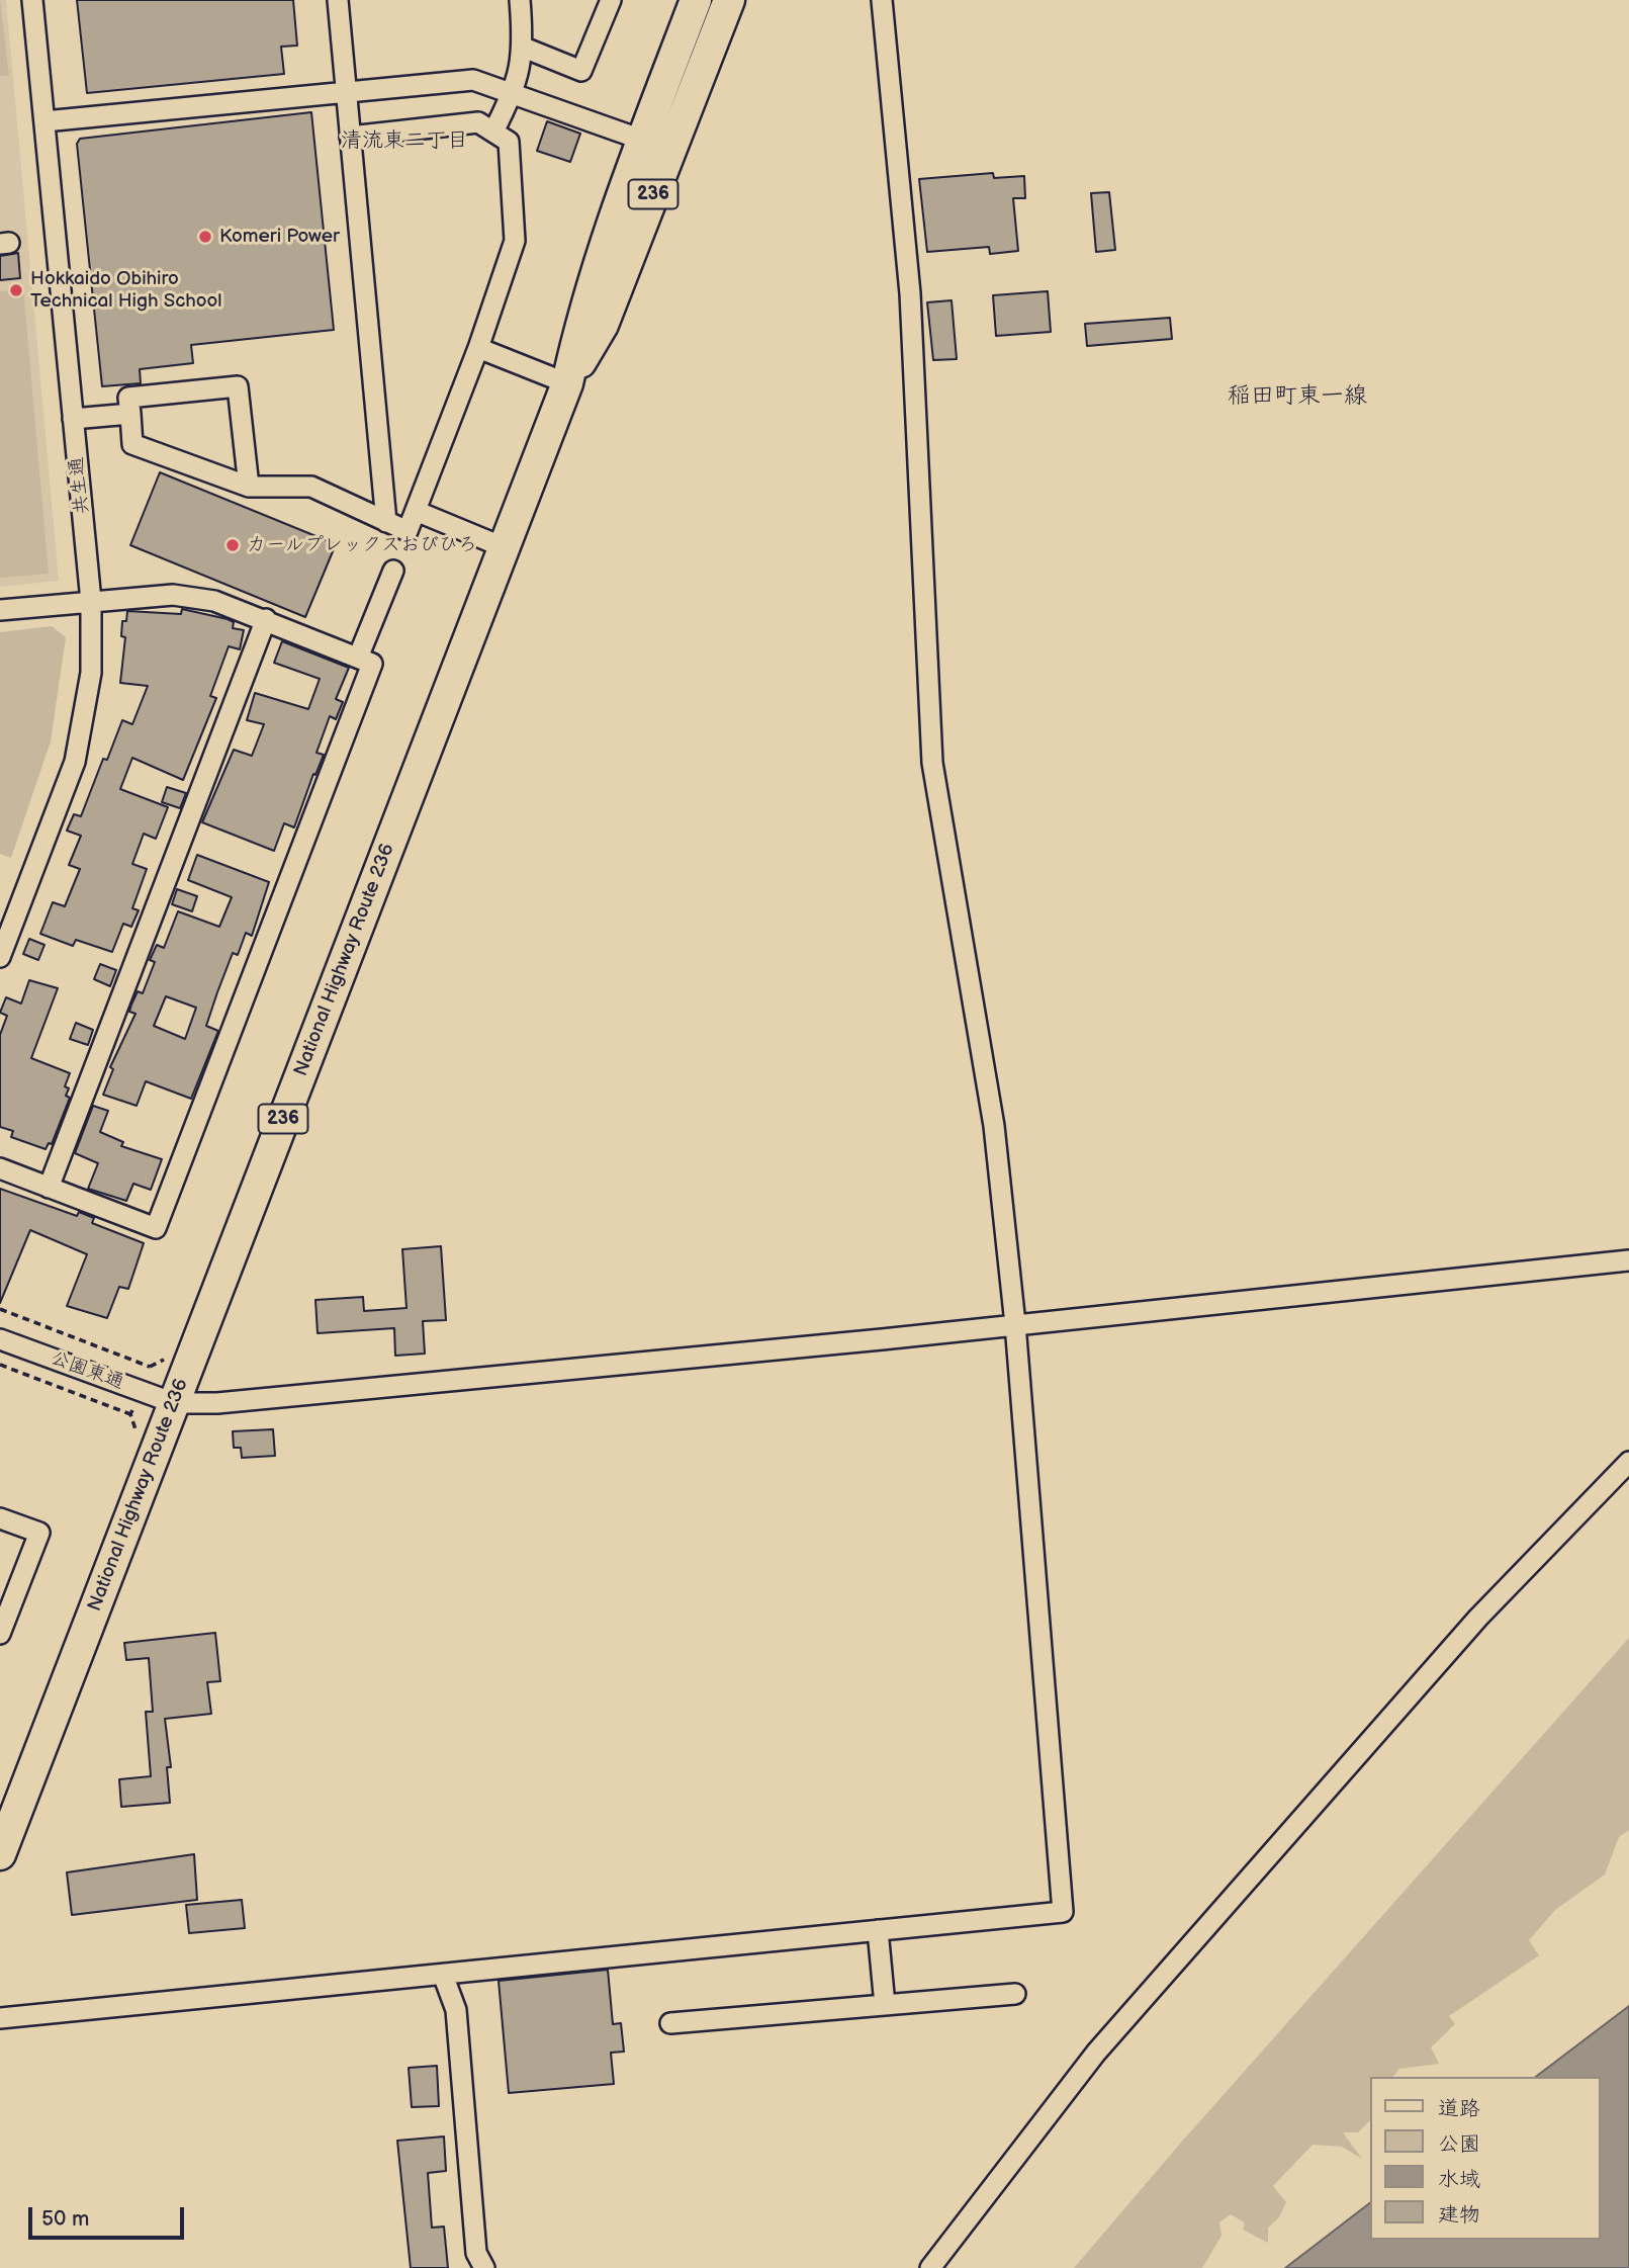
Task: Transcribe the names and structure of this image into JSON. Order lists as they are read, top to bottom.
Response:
{
  "streets": {
    "highway": ["236", "National Highway Route 236"],
    "street": ["共生通", "公園東通"]
  },
  "crossings": [
    ["National Highway Route 236", "公園東通"]
  ],
  "districts": ["清流東二丁目", "稲田町東一線"],
  "places": ["Komeri Power", "Hokkaido Obihiro Technical High School", "カールプレックスおびひろ"],
  "legend": [
    "道路",
    "公園",
    "水域",
    "建物"
  ],
  "scale_bar": "50 m"
}
